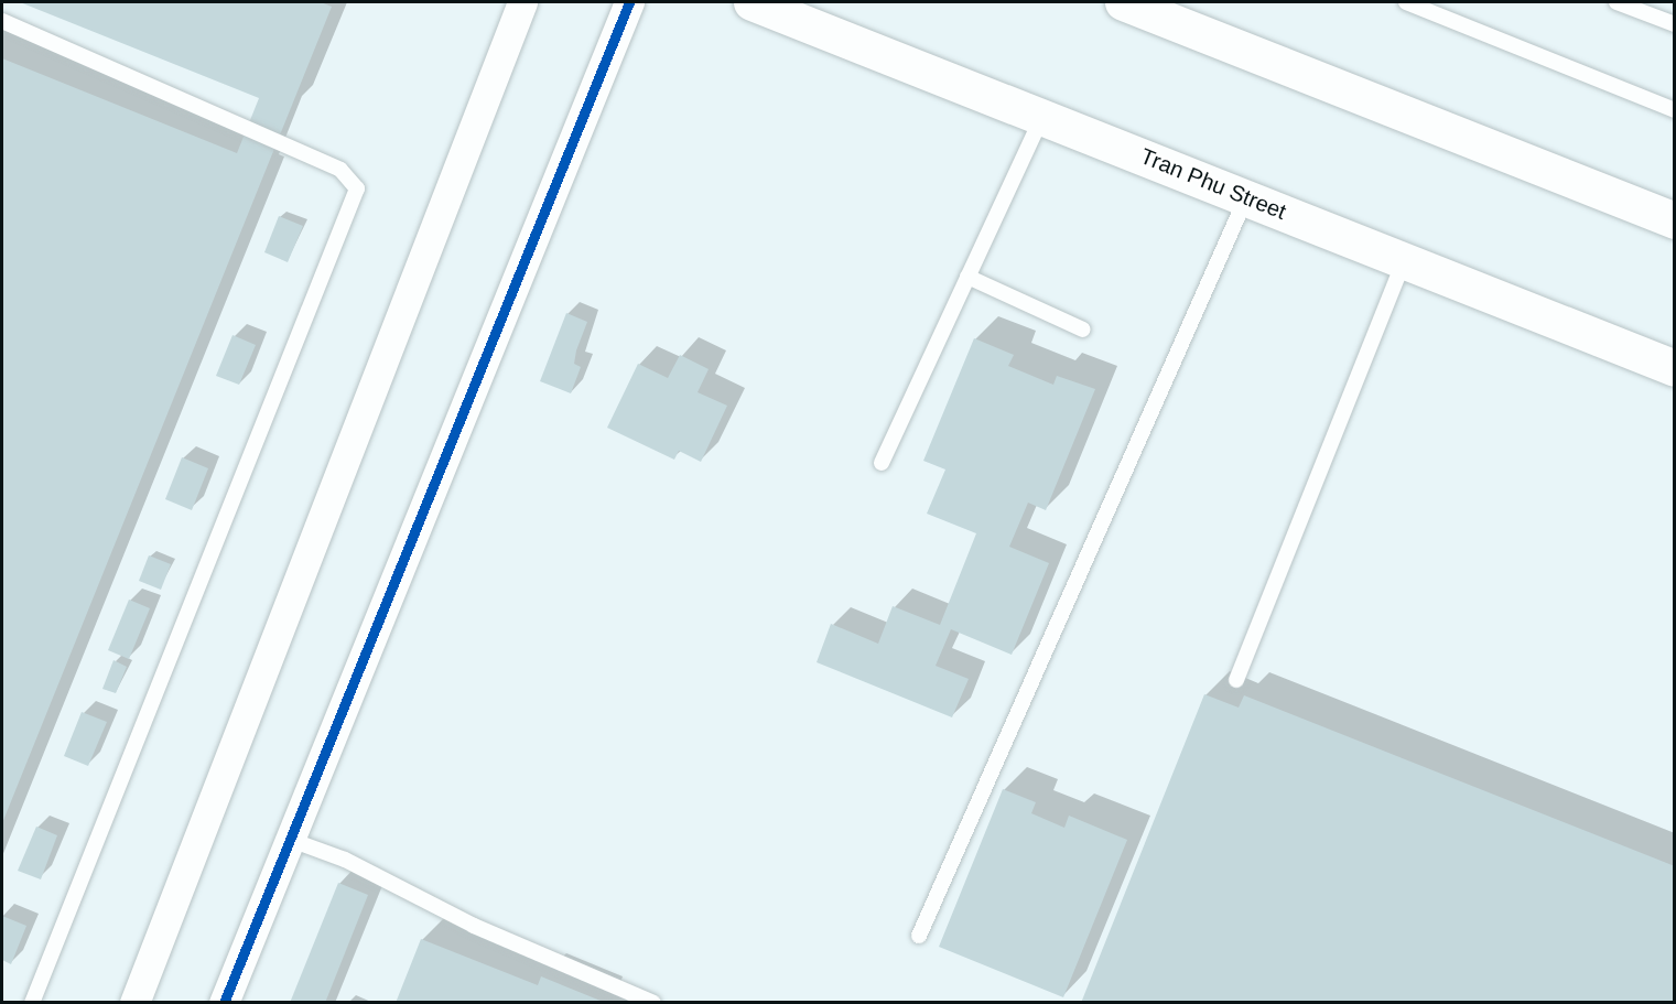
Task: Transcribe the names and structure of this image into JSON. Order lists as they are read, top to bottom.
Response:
{
  "streets": {
    "main road": ["Tran Phu Street"]
  }
}
